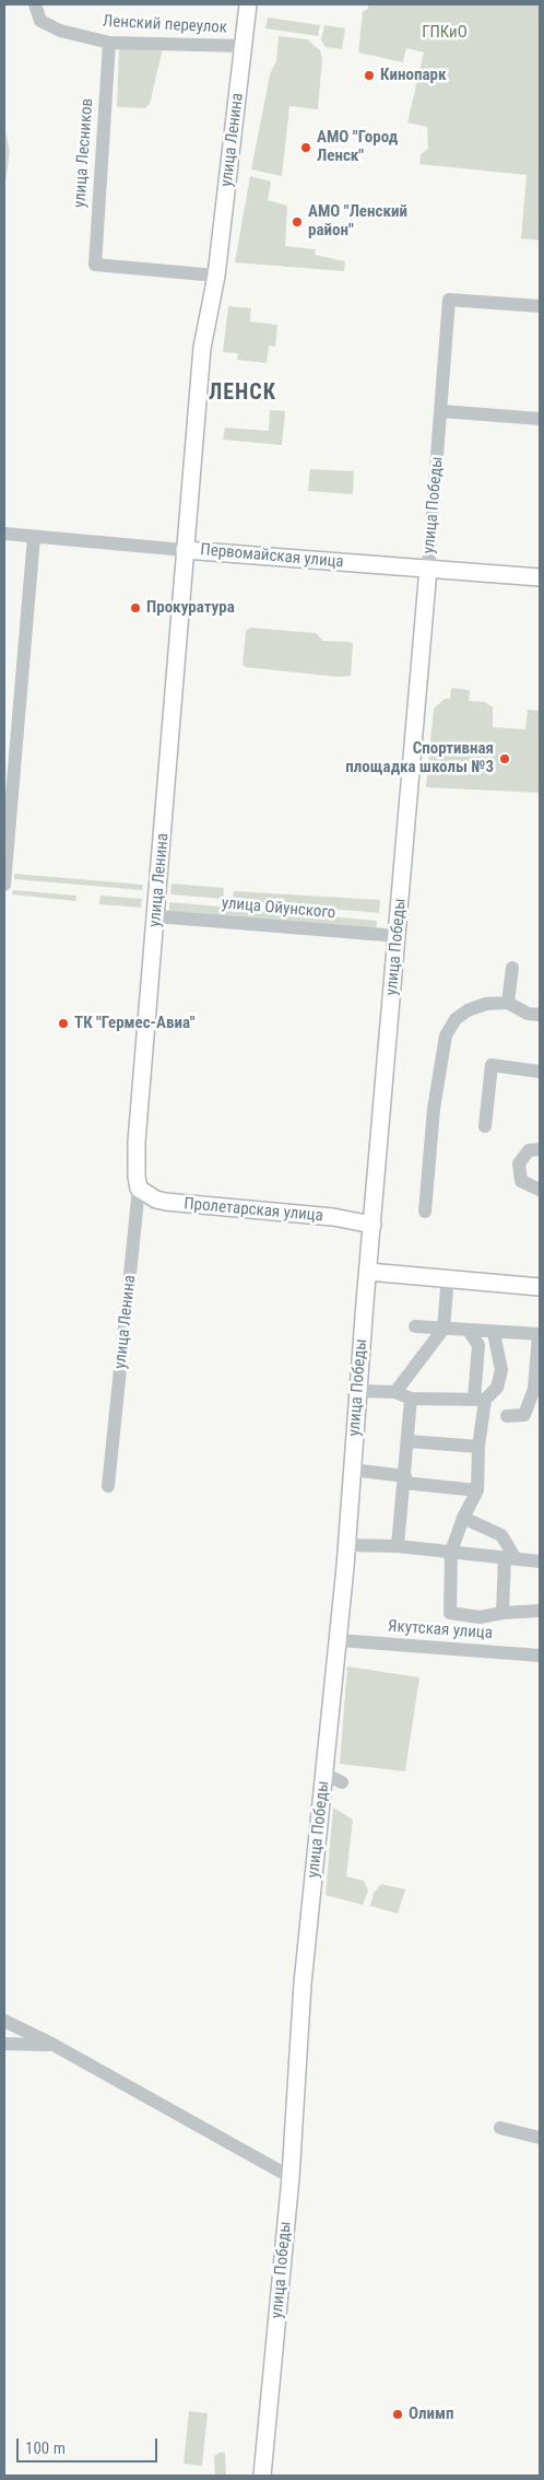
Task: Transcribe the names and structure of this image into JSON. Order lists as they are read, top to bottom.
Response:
{
  "streets": {
    "main road": [
      "улица Ленина",
      "улица Победы",
      "Первомайская улица",
      "Пролетарская улица"
    ],
    "street": [
      "Ленский переулок",
      "улица Лесников",
      "улица Ойунского",
      "Якутская улица"
    ]
  },
  "crossings": [
    ["Ленский переулок", "улица Ленина"],
    ["Ленский переулок", "улица Лесников"],
    ["улица Ленина", "улица Лесников"],
    ["улица Ленина", "Первомайская улица"],
    ["улица Ленина", "улица Ойунского"],
    ["улица Ленина", "Пролетарская улица"],
    ["улица Победы", "Первомайская улица"],
    ["улица Победы", "улица Ойунского"],
    ["улица Победы", "Пролетарская улица"],
    ["улица Победы", "Якутская улица"]
  ],
  "districts": ["ЛЕНСК"],
  "parks": ["ГПКиО"],
  "places": [
    "Кинопарк",
    "АМО \"Город Ленск\"",
    "АМО \"Ленский район\"",
    "Прокуратура",
    "Спортивная площадка школы №3",
    "ТК \"Гермес-Авиа\"",
    "Олимп"
  ],
  "scale_bar": "100 m"
}
